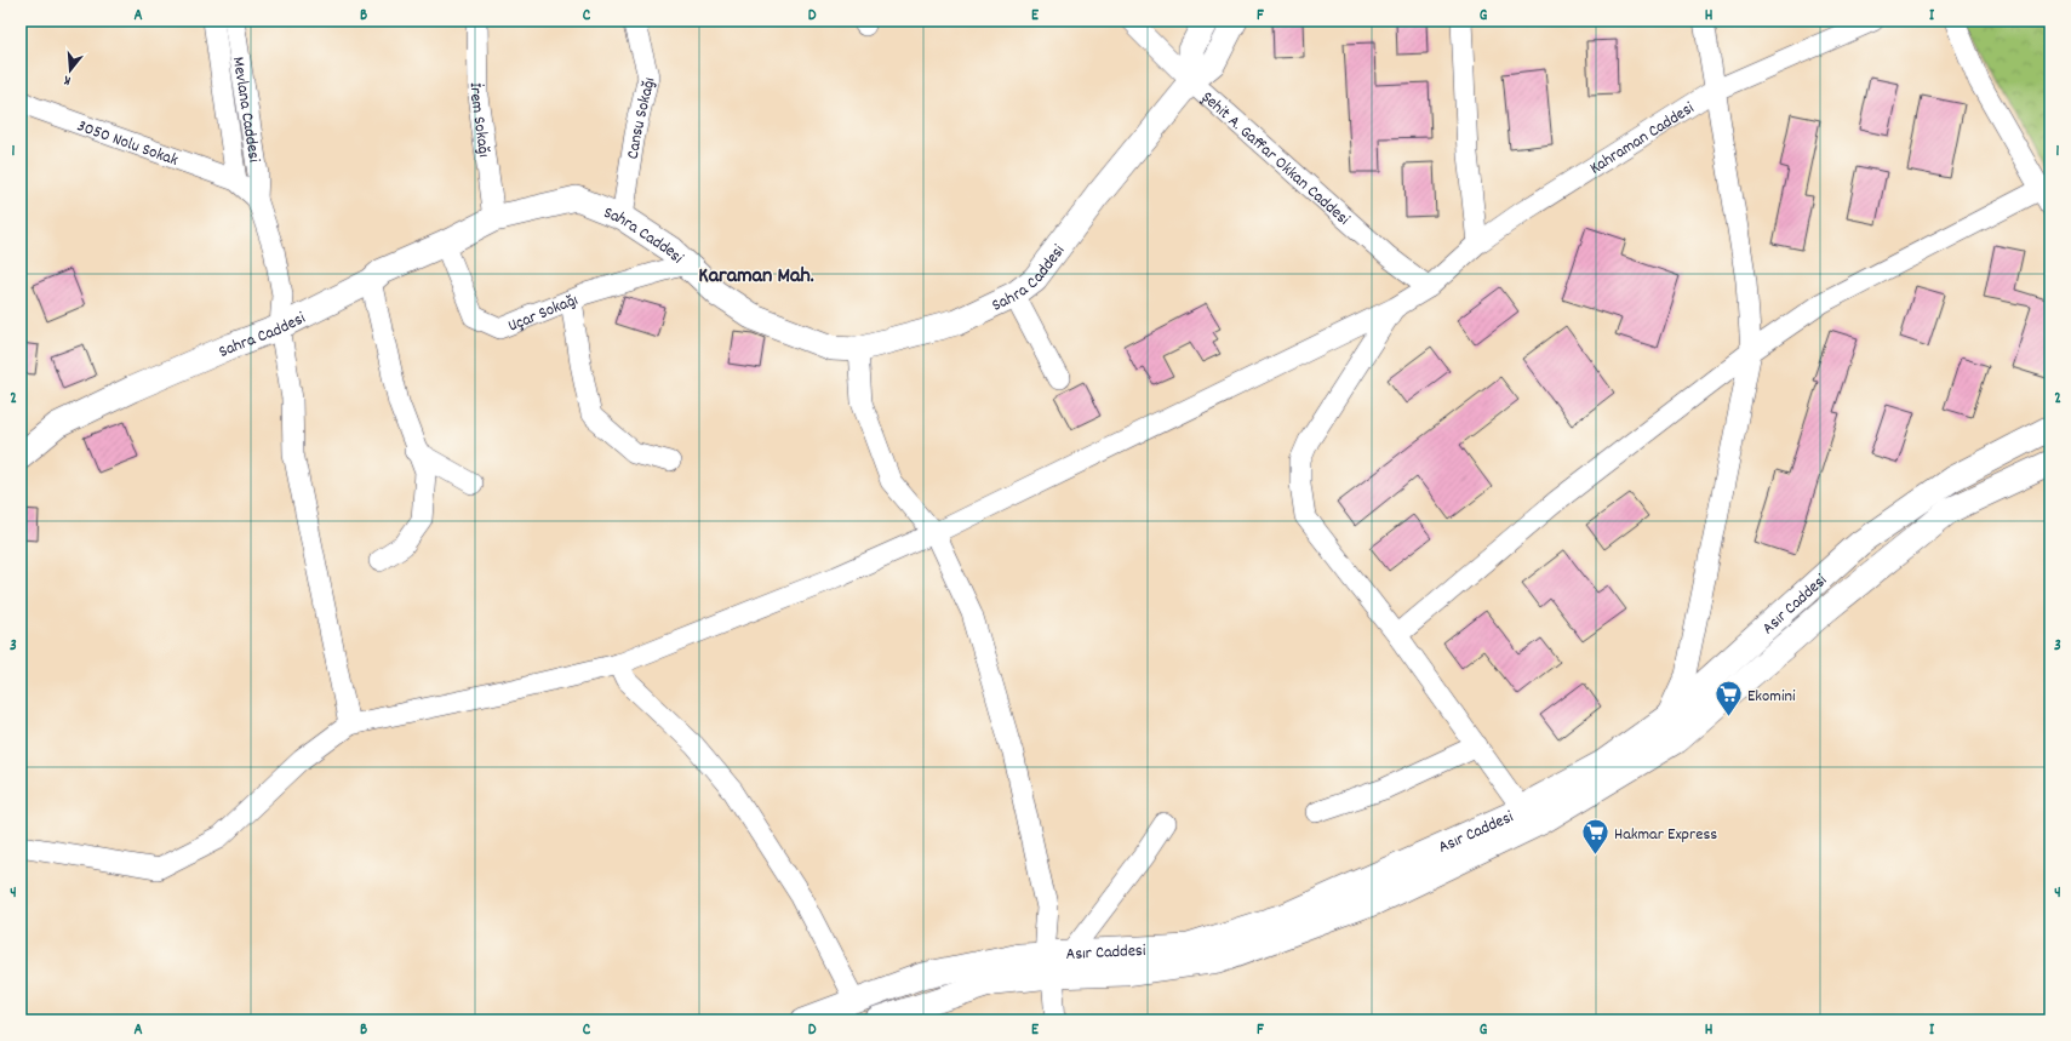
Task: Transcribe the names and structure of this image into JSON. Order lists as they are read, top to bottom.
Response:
{
  "streets": {
    "street": [
      "Mevlana Caddesi",
      "Cansu Sokağı",
      "İrem Sokağı",
      "Kahraman Caddesi",
      "3050 Nolu Sokak",
      "Şehit A. Gaffar Okkan Caddesi",
      "Sahra Caddesi",
      "Uçar Sokağı",
      "Asır Caddesi"
    ]
  },
  "crossings": [
    ["Mevlana Caddesi", "3050 Nolu Sokak"],
    ["Cansu Sokağı", "Sahra Caddesi"],
    ["İrem Sokağı", "Sahra Caddesi"],
    ["Kahraman Caddesi", "Şehit A. Gaffar Okkan Caddesi"],
    ["Şehit A. Gaffar Okkan Caddesi", "Sahra Caddesi"],
    ["Sahra Caddesi", "Uçar Sokağı"]
  ],
  "districts": ["Karaman Mah."],
  "places": {
    "supermarket": ["Ekomini", "Hakmar Express"]
  },
  "north": "bottom",
  "grid": {
    "columns": [
      "A",
      "B",
      "C",
      "D",
      "E",
      "F",
      "G",
      "H",
      "I"
    ],
    "rows": [
      "1",
      "2",
      "3",
      "4"
    ]
  }
}
